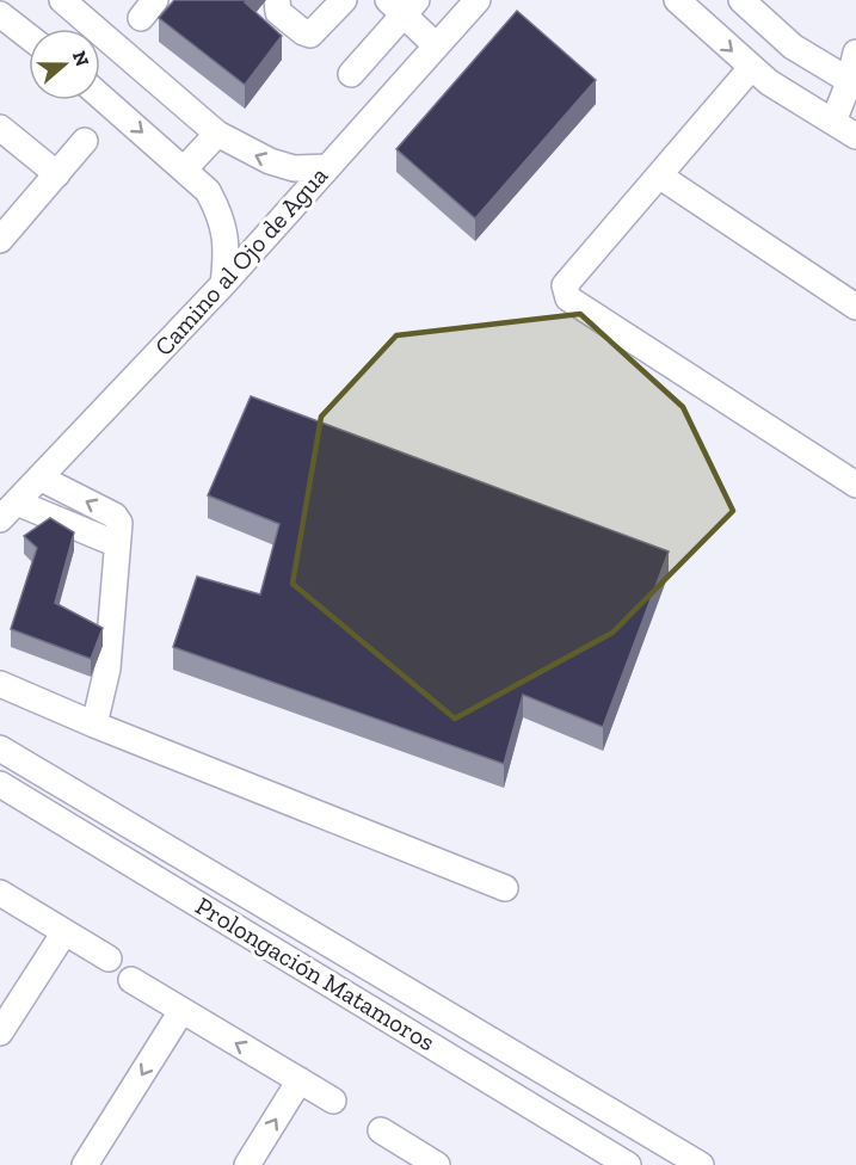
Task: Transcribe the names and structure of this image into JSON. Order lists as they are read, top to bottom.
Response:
{
  "streets": {
    "street": ["Camino al Ojo de Agua", "Prolongación Matamoros"]
  },
  "north": "right"
}
